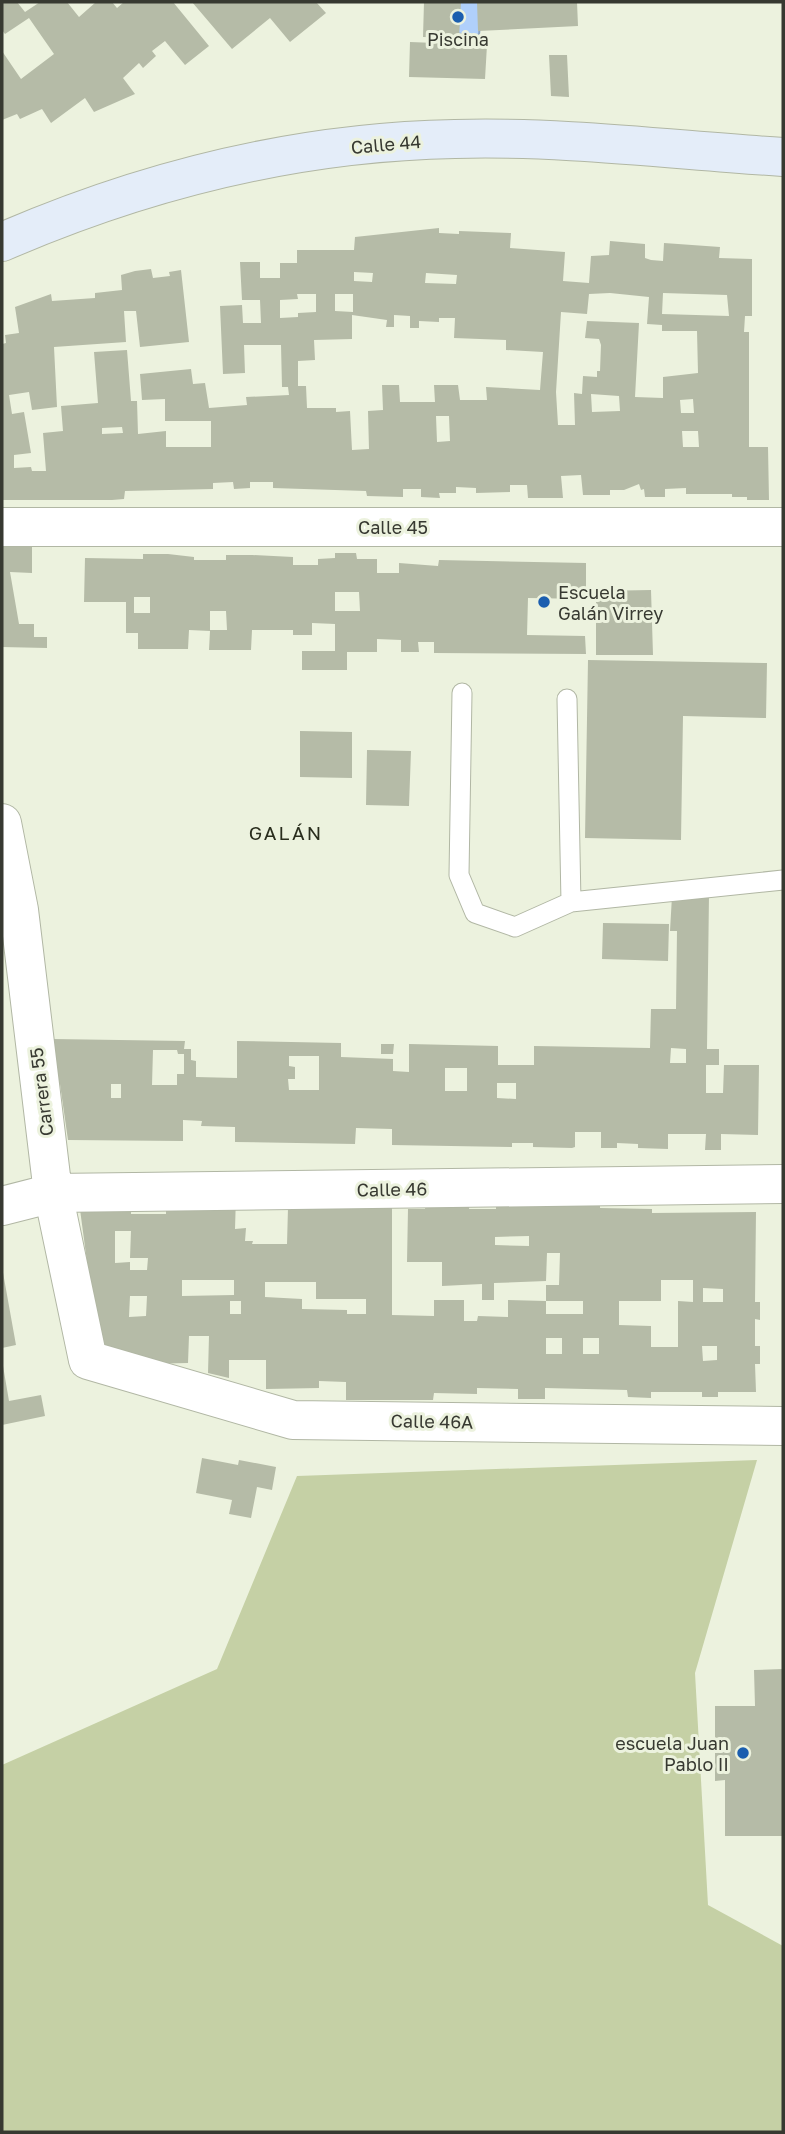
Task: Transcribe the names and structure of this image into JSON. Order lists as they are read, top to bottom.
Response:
{
  "streets": {
    "main road": ["Calle 44"],
    "street": [
      "Calle 45",
      "Carrera 55",
      "Calle 46",
      "Calle 46A"
    ]
  },
  "crossings": [
    ["Carrera 55", "Calle 46"],
    ["Carrera 55", "Calle 46A"]
  ],
  "districts": ["GALÁN"],
  "places": ["Piscina", "Escuela Galán Virrey", "escuela Juan Pablo II"]
}
